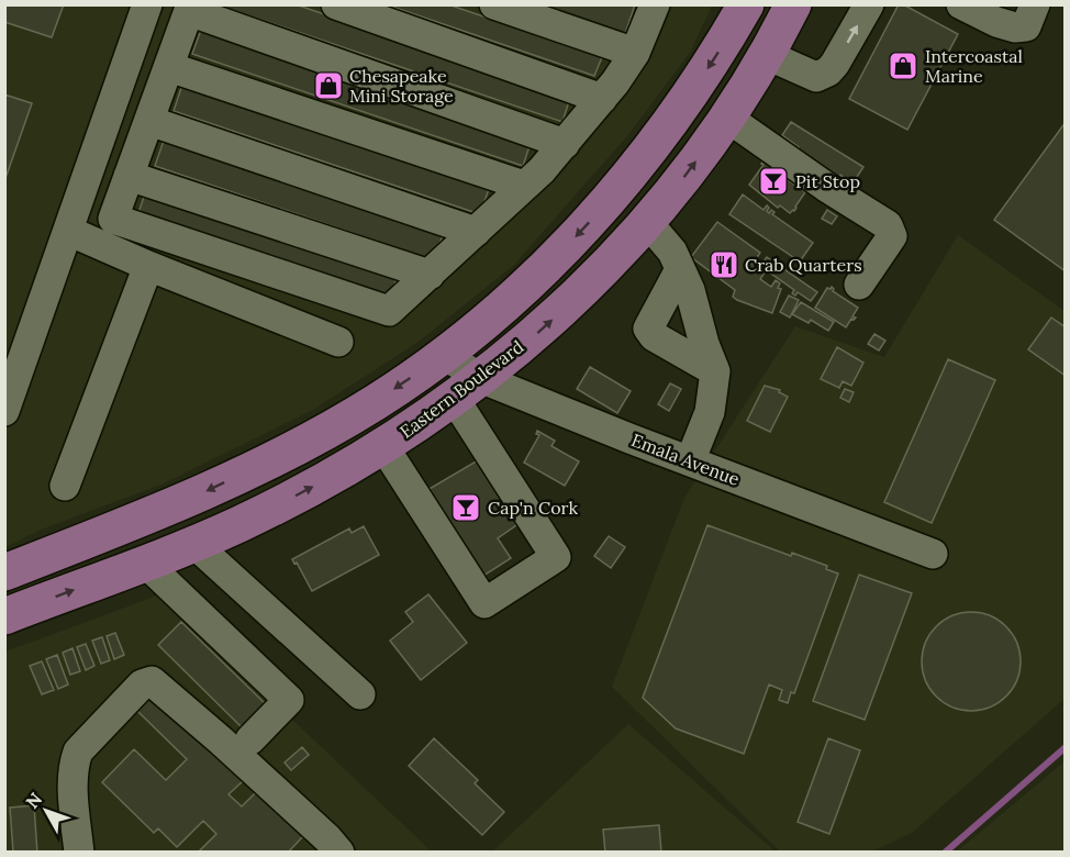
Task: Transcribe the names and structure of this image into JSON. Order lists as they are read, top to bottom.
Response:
{
  "streets": {
    "main road": ["Eastern Boulevard"],
    "street": ["Emala Avenue"]
  },
  "crossings": [
    ["Eastern Boulevard", "Emala Avenue"]
  ],
  "places": {
    "shop": ["Intercoastal Marine", "Chesapeake Mini Storage"],
    "bar": ["Pit Stop", "Cap'n Cork"],
    "restaurant": ["Crab Quarters"]
  },
  "north": "top left"
}
